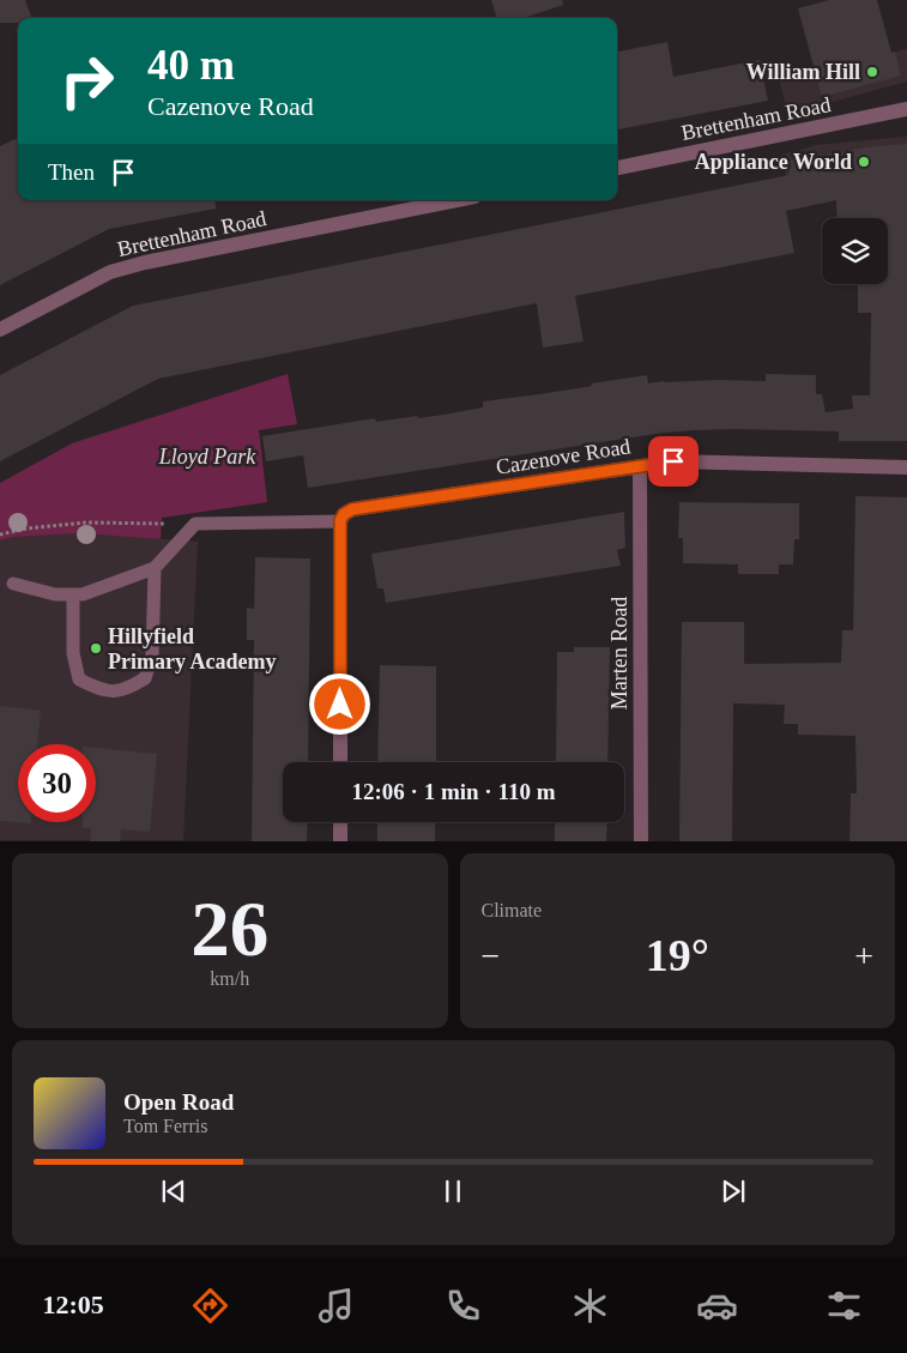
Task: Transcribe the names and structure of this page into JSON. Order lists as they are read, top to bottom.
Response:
{
  "streets": {
    "street": ["Brettenham Road", "Cazenove Road", "Marten Road"]
  },
  "crossings": [
    ["Cazenove Road", "Marten Road"]
  ],
  "parks": ["Lloyd Park"],
  "places": ["William Hill", "Appliance World", "Hillyfield Primary Academy"],
  "page": {
    "turn": ["40 m", "Cazenove Road"],
    "then": "Then",
    "limit": "30",
    "trip": "12:06 · 1 min · 110 m",
    "tile": [
      ["26", "km/h"],
      "Climate"
    ],
    "heat": ["−", "19°", "+"],
    "song": ["Open Road", "Tom Ferris"],
    "tabs": "12:05"
  }
}
